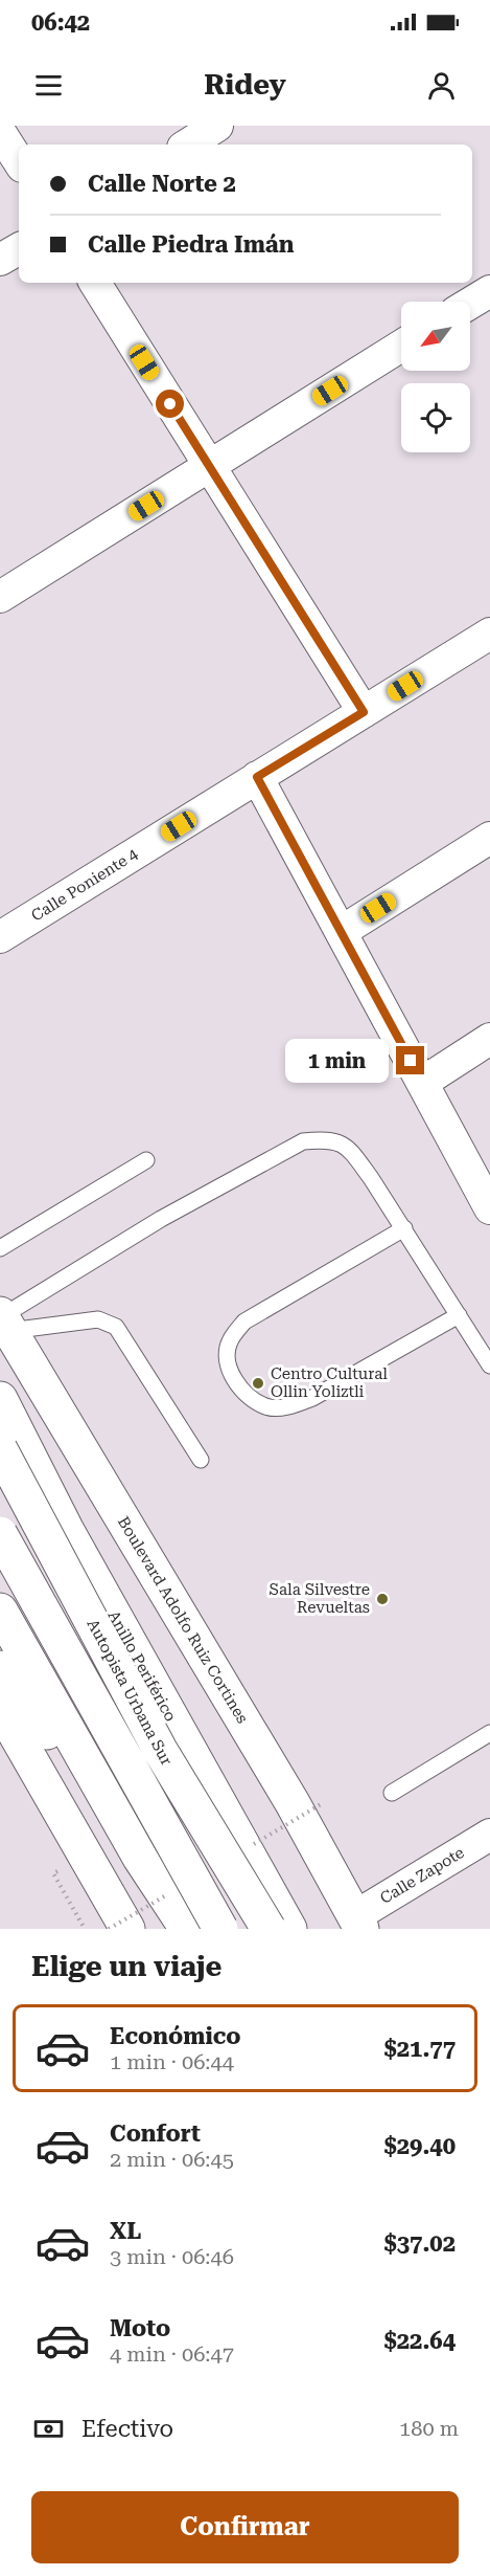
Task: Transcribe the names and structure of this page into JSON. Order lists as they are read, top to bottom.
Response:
{
  "streets": {
    "main road": ["Boulevard Adolfo Ruiz Cortines", "Anillo Periférico", "Autopista Urbana Sur"],
    "street": ["Calle Poniente 4", "Calle Zapote"]
  },
  "crossings": [
    ["Boulevard Adolfo Ruiz Cortines", "Calle Zapote"]
  ],
  "places": ["Centro Cultural Ollin Yoliztli", "Sala Silvestre Revueltas"],
  "north": "bottom left",
  "page": {
    "status": "06:42",
    "header": "Ridey",
    "banner": ["Calle Norte 2", "Calle Piedra Imán"],
    "bubble": "1 min",
    "heading": "Elige un viaje",
    "list": [
      {
        "name": "Económico",
        "note": "1 min · 06:44",
        "value": "$21.77"
      },
      {
        "name": "Confort",
        "note": "2 min · 06:45",
        "value": "$29.40"
      },
      {
        "name": "XL",
        "note": "3 min · 06:46",
        "value": "$37.02"
      },
      {
        "name": "Moto",
        "note": "4 min · 06:47",
        "value": "$22.64"
      }
    ],
    "pay": ["Efectivo", "180 m"],
    "buttons": "Confirmar"
  }
}
